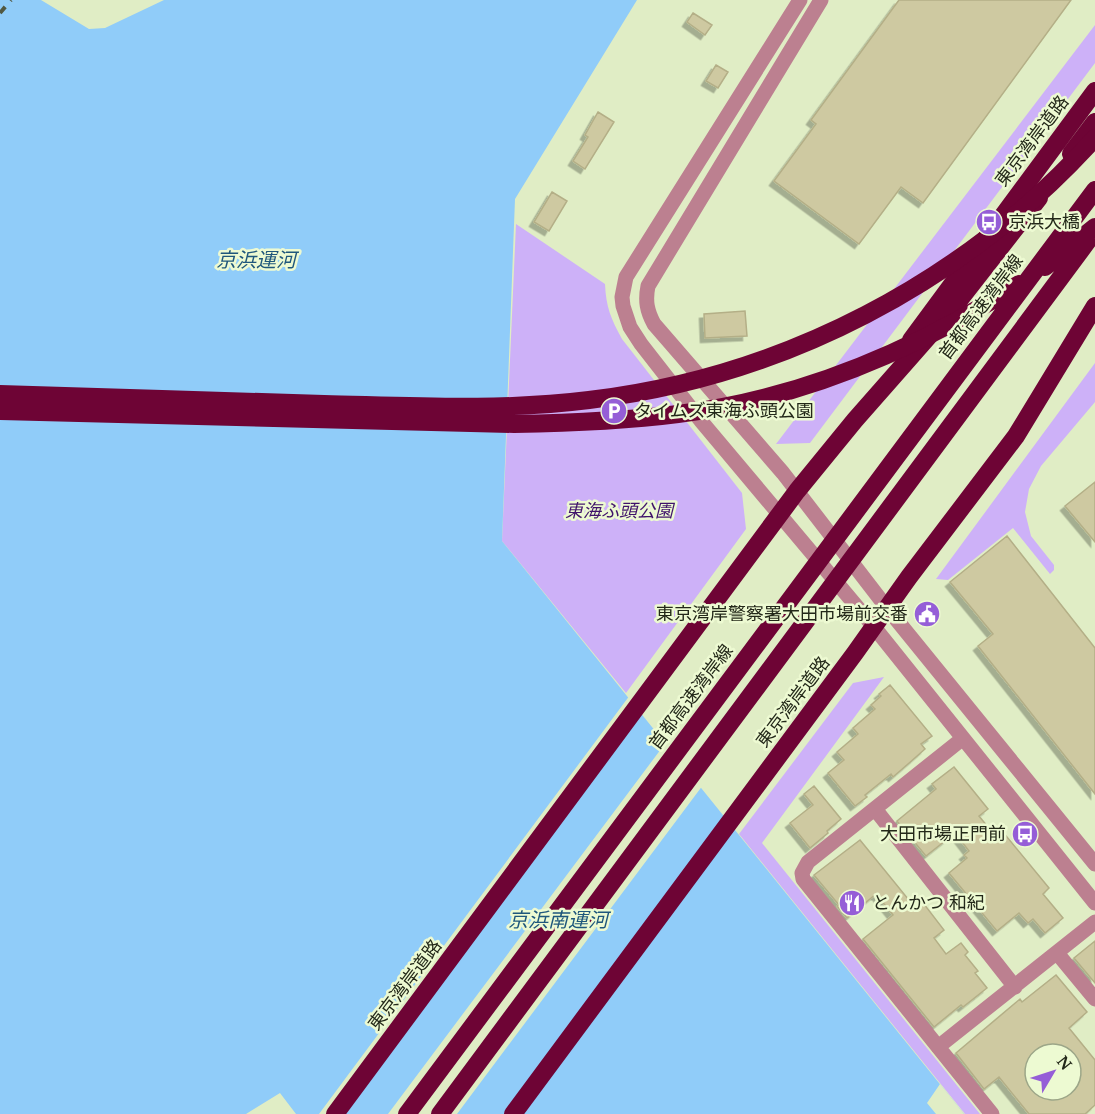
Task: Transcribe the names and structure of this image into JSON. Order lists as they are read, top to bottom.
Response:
{
  "streets": {
    "highway": ["東京湾岸道路", "首都高速湾岸線"]
  },
  "water": ["京浜運河", "京浜南運河"],
  "parks": ["東海ふ頭公園"],
  "places": {
    "bus stop": ["京浜大橋", "大田市場正門前"],
    "parking": ["タイムズ東海ふ頭公園"],
    "public building": ["東京湾岸警察署大田市場前交番"],
    "restaurant": ["とんかつ 和紀"]
  },
  "north": "top right"
}
